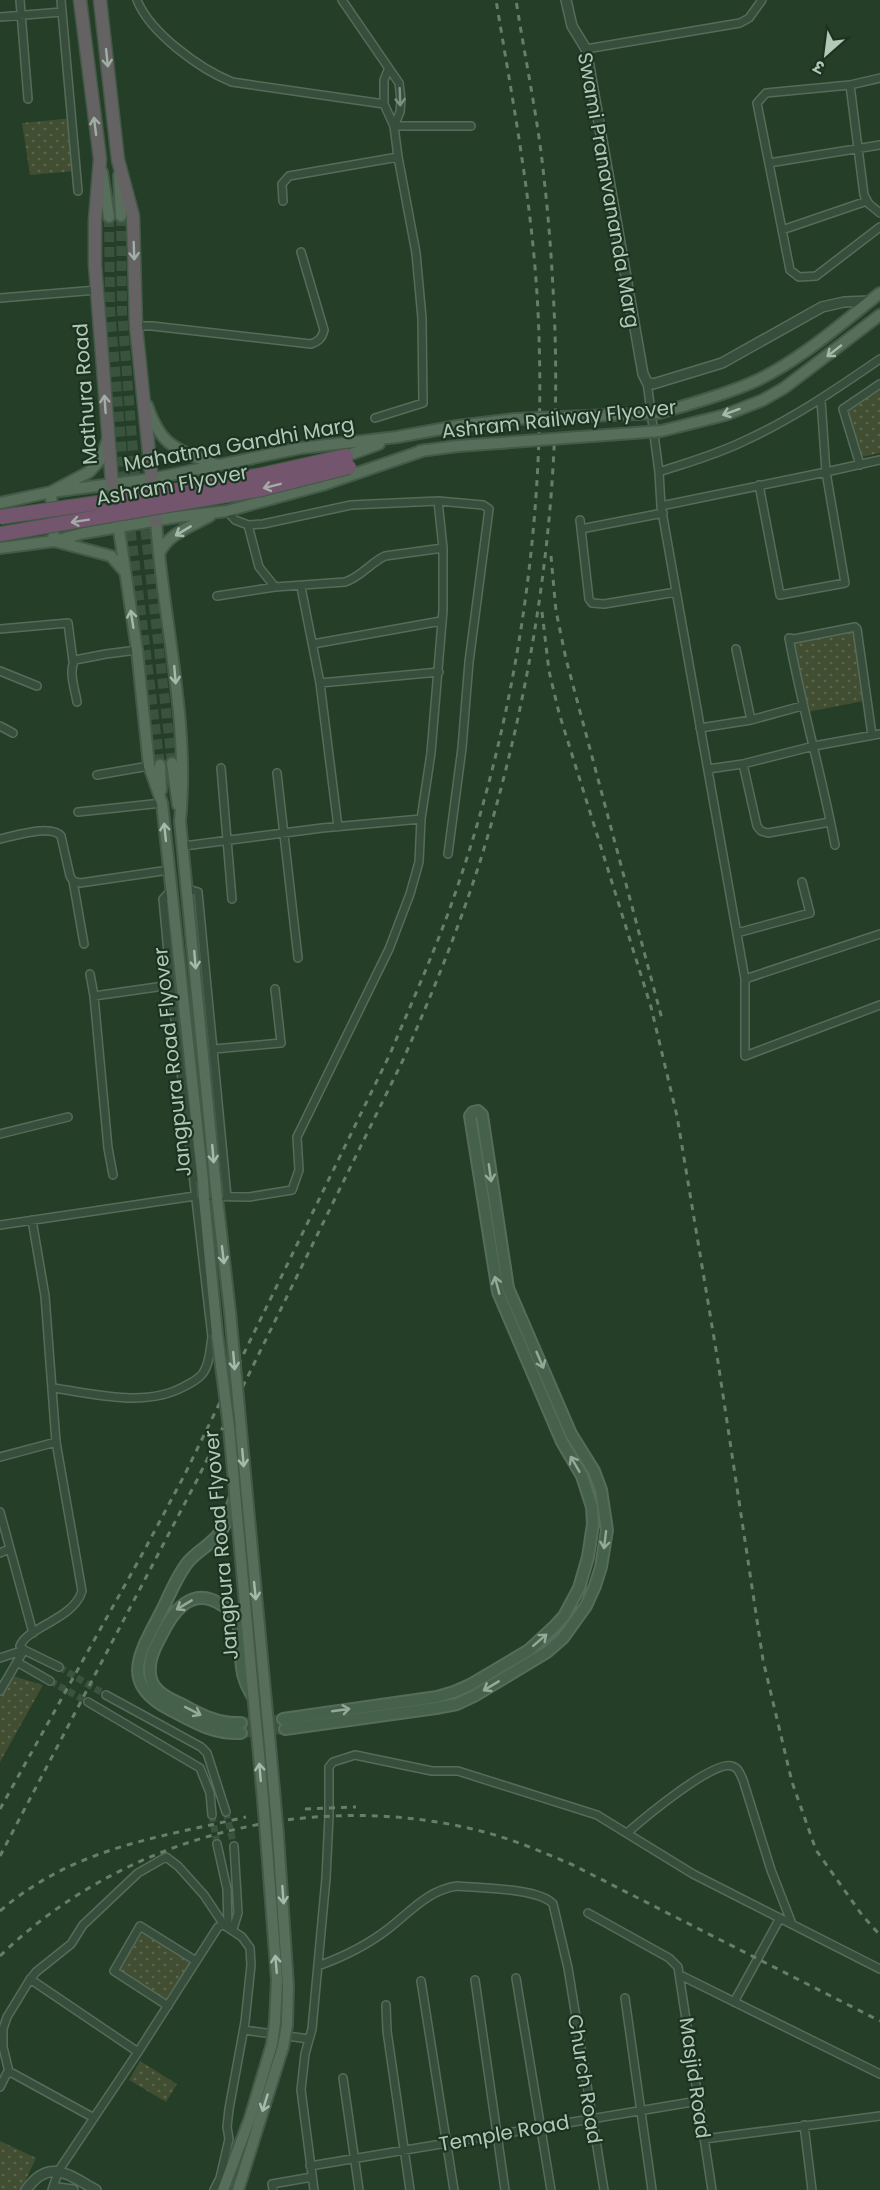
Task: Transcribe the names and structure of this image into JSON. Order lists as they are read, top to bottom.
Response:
{
  "streets": {
    "highway": ["Mathura Road", "Ashram Flyover"],
    "main road": ["Ashram Railway Flyover", "Mahatma Gandhi Marg", "Jangpura Road Flyover"],
    "street": [
      "Swami Pranavananda Marg",
      "Masjid Road",
      "Church Road",
      "Temple Road"
    ]
  },
  "crossings": [
    ["Mathura Road", "Mahatma Gandhi Marg"],
    ["Mathura Road", "Jangpura Road Flyover"],
    ["Ashram Railway Flyover", "Mahatma Gandhi Marg"],
    ["Mahatma Gandhi Marg", "Ashram Flyover"],
    ["Masjid Road", "Temple Road"],
    ["Church Road", "Temple Road"]
  ],
  "north": "bottom left"
}
